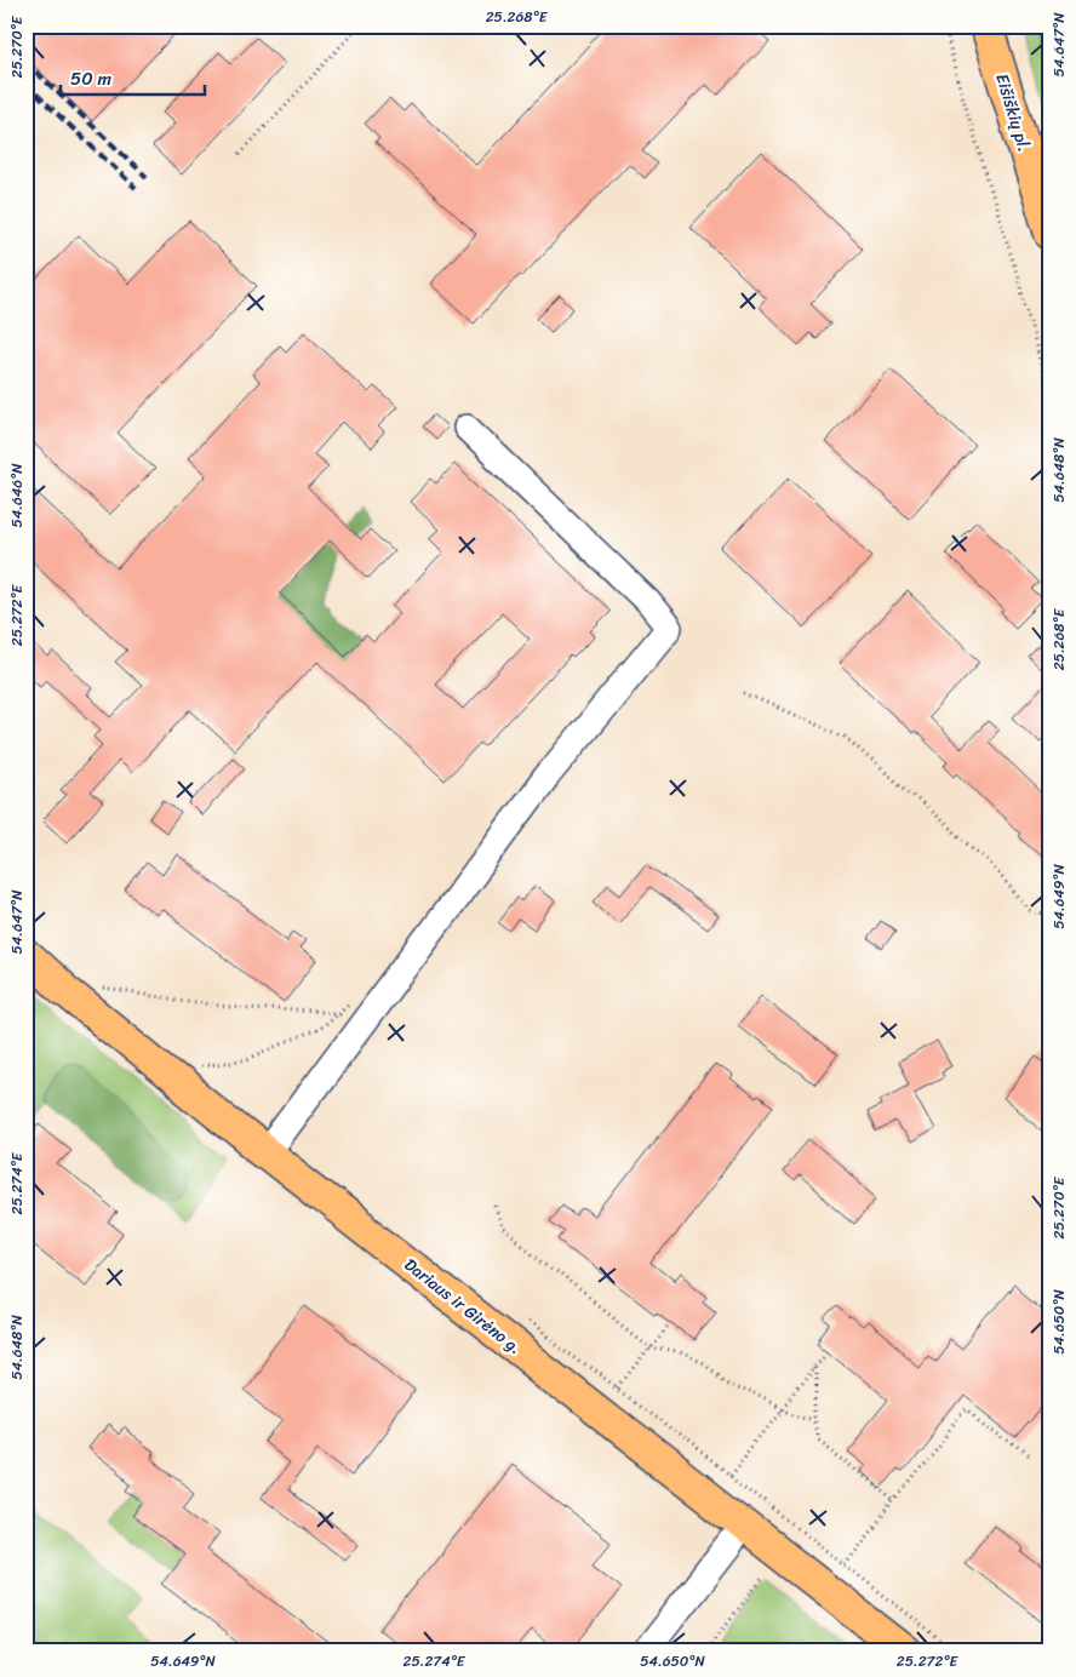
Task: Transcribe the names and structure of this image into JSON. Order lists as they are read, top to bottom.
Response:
{
  "streets": {
    "main road": ["Eišiškių pl.", "Dariaus ir Girėno g."]
  },
  "scale_bar": "50 m",
  "coordinates": [
    "25.268°E",
    "54.647°N",
    "25.270°E",
    "54.648°N",
    "54.646°N",
    "25.272°E",
    "54.649°N",
    "25.274°E",
    "54.650°N"
  ]
}
